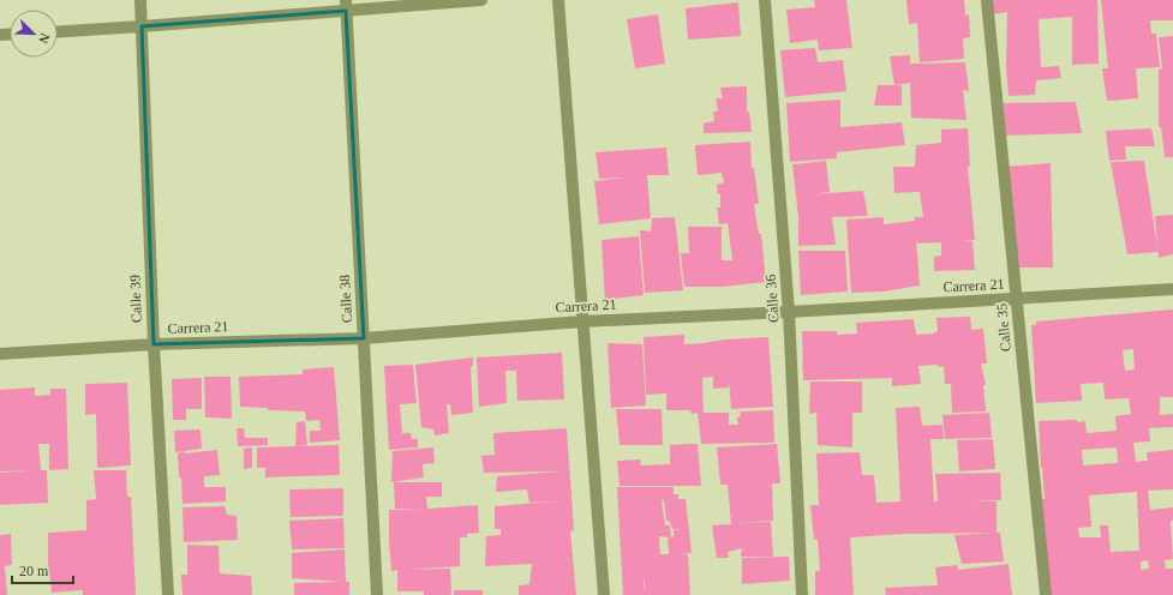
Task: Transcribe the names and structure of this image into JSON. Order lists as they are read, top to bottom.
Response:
{
  "streets": {
    "street": [
      "Carrera 21",
      "Calle 39",
      "Calle 38",
      "Calle 36",
      "Calle 35"
    ]
  },
  "crossings": [
    ["Carrera 21", "Calle 39"],
    ["Carrera 21", "Calle 38"],
    ["Carrera 21", "Calle 36"],
    ["Carrera 21", "Calle 35"]
  ],
  "scale_bar": "20 m",
  "north": "bottom right"
}
